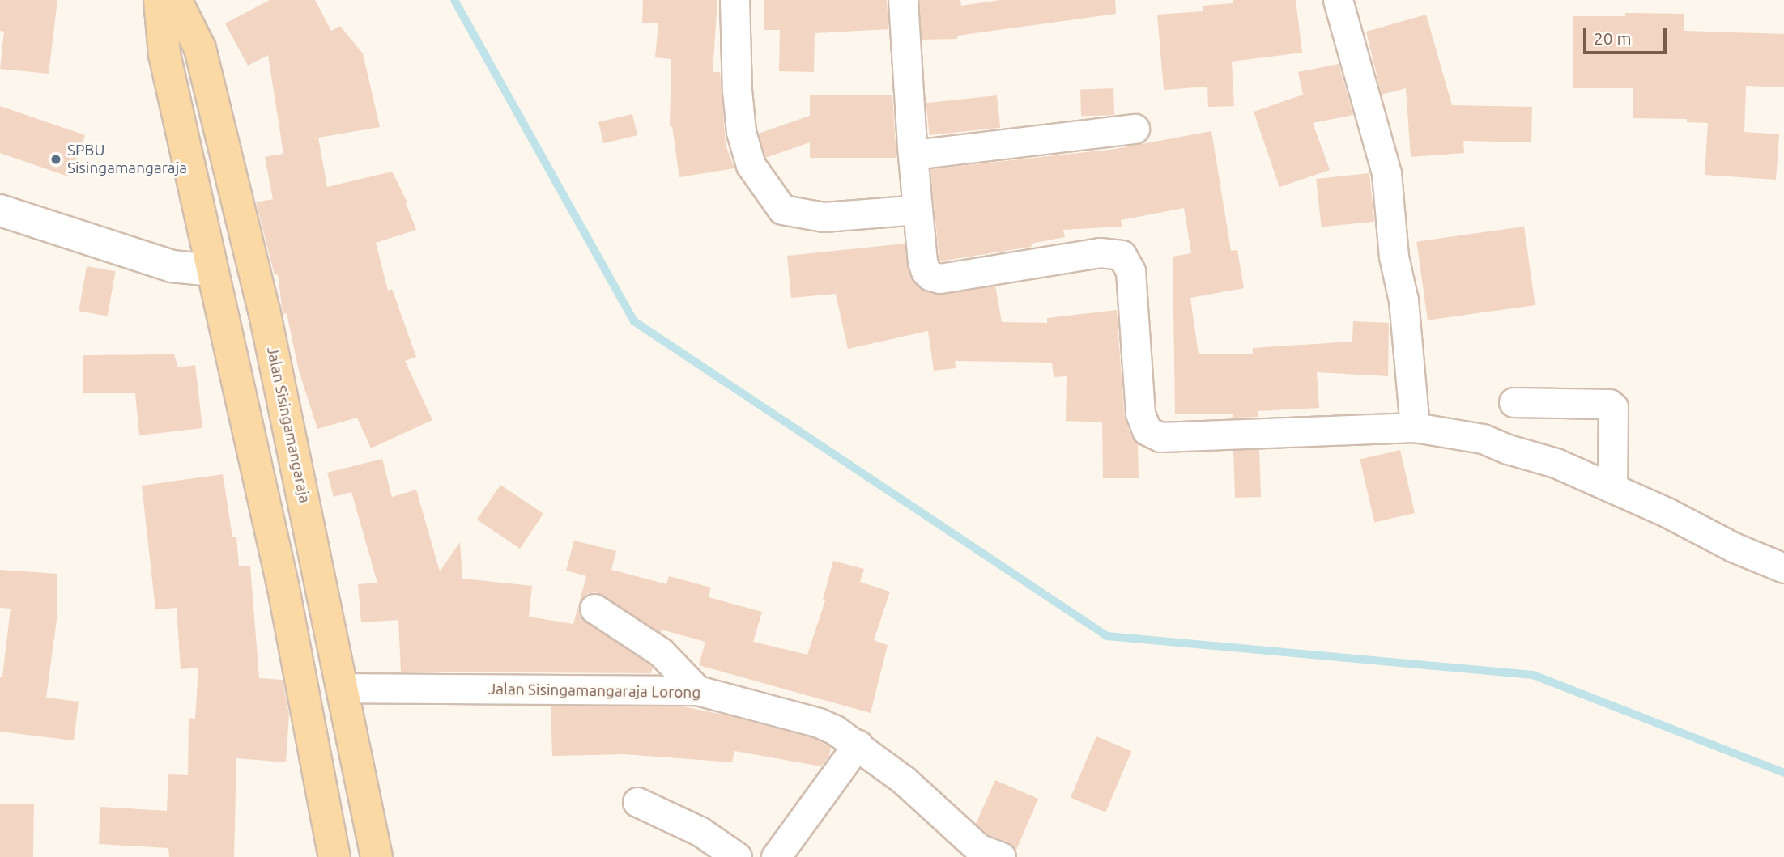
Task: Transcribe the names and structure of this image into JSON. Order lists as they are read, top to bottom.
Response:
{
  "streets": {
    "main road": ["Jalan Sisingamangaraja"],
    "street": ["Jalan Sisingamangaraja Lorong"]
  },
  "crossings": [
    ["Jalan Sisingamangaraja", "Jalan Sisingamangaraja Lorong"]
  ],
  "places": ["SPBU Sisingamangaraja"],
  "scale_bar": "20 m"
}
